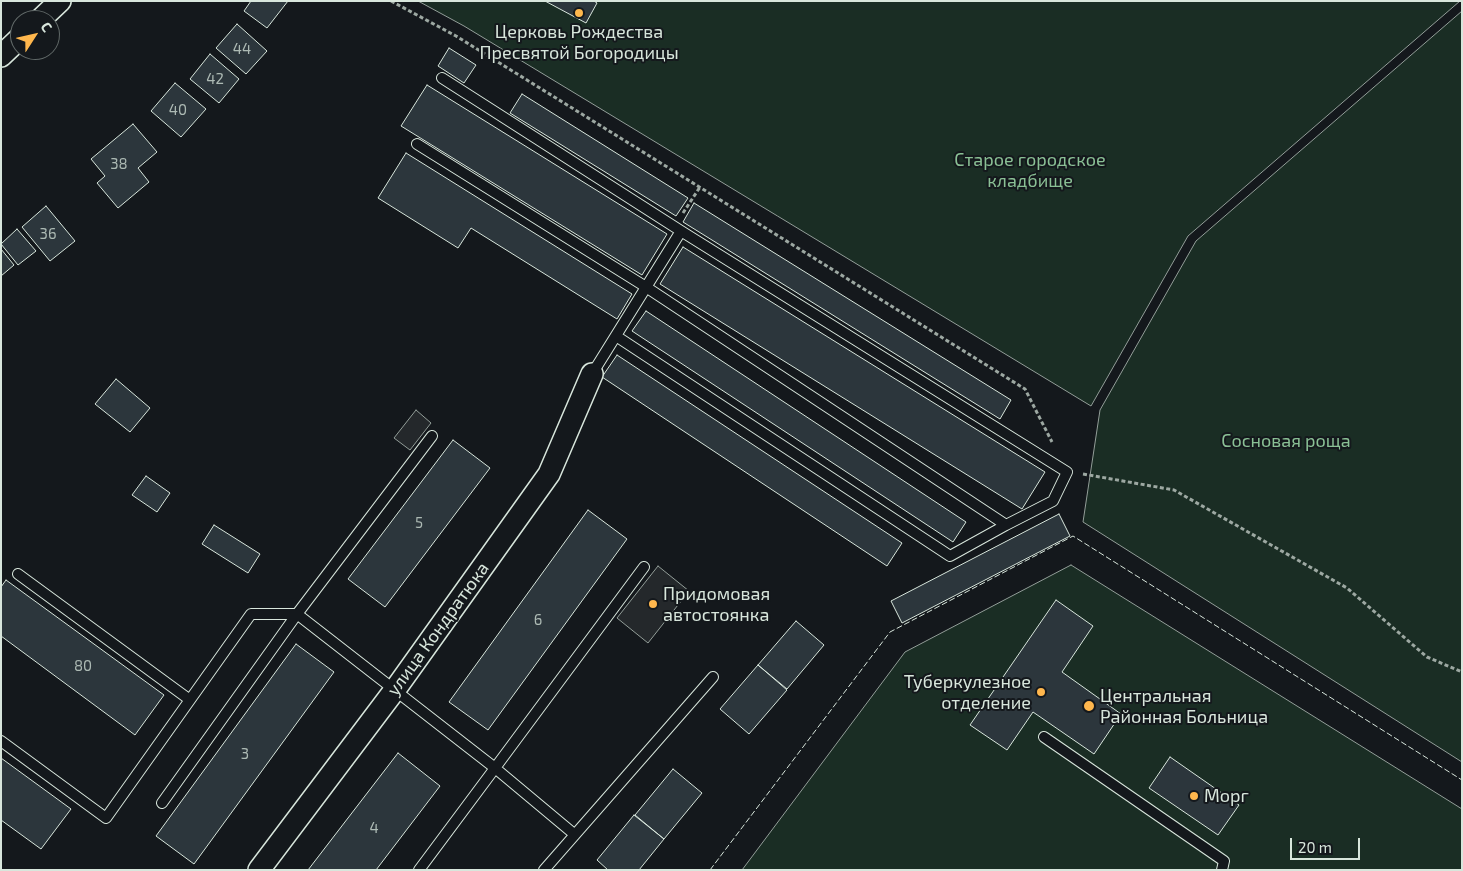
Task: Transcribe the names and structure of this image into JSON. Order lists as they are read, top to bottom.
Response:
{
  "streets": {
    "street": ["улица Кондратюка"]
  },
  "parks": ["Старое городское кладбище", "Сосновая роща"],
  "places": [
    "Церковь Рождества Пресвятой Богородицы",
    "Придомовая автостоянка",
    "Туберкулезное отделение",
    "Центральная Районная Больница",
    "Морг"
  ],
  "house_numbers": [
    "44",
    "42",
    "40",
    "38",
    "36",
    "5",
    "6",
    "80",
    "3",
    "4"
  ],
  "scale_bar": "20 m",
  "north": "top right"
}
